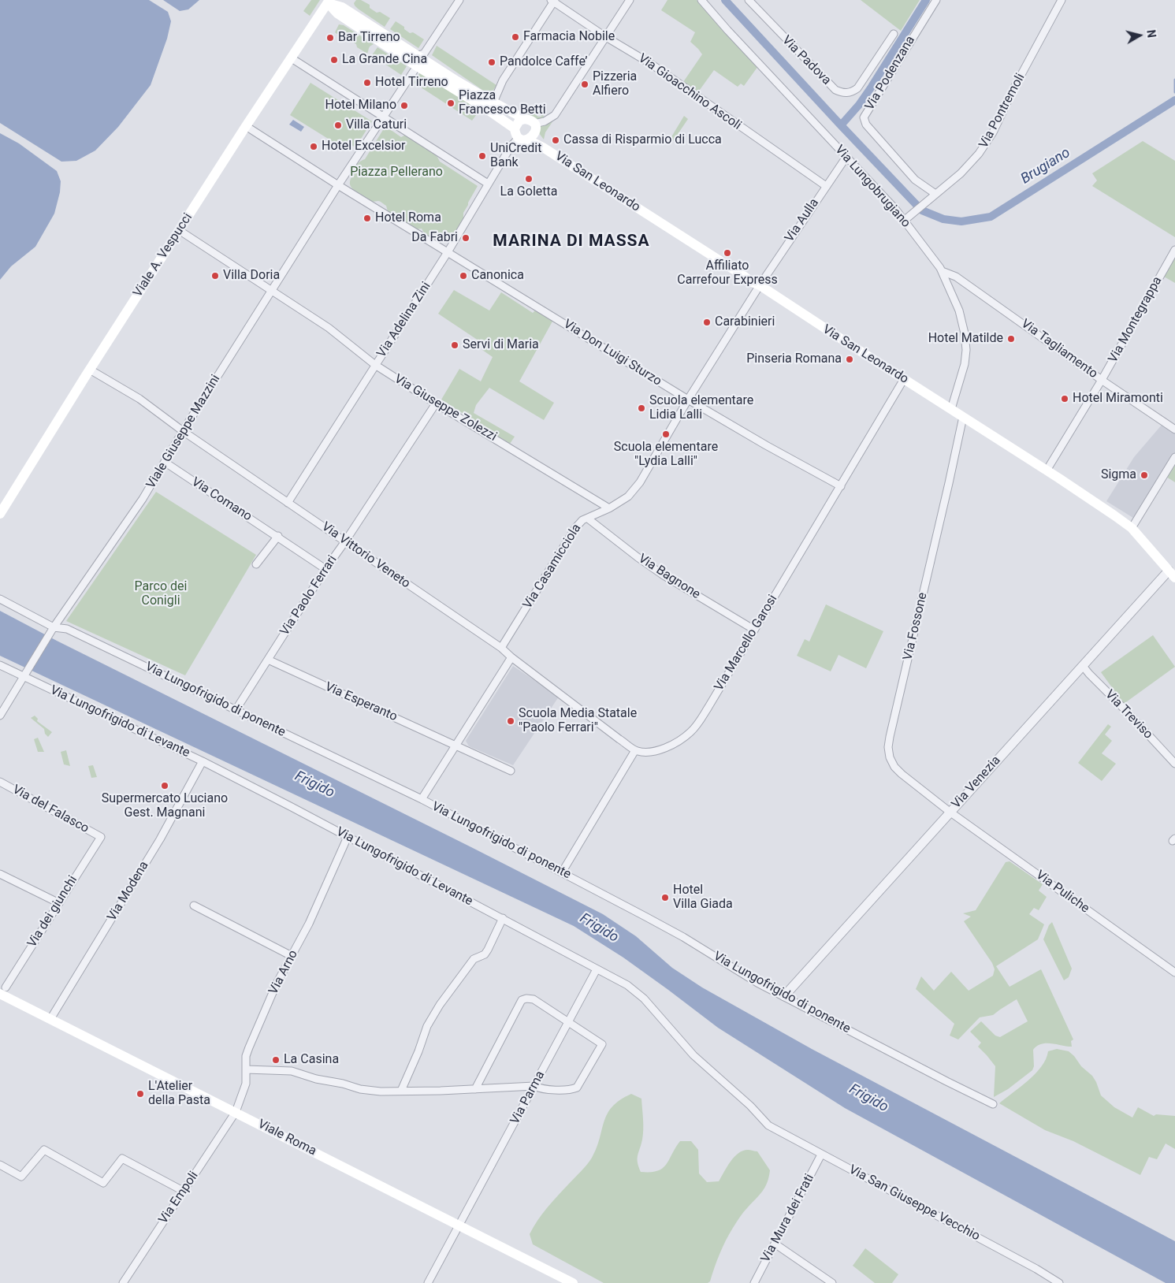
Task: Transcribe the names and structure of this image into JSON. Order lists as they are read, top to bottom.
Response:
{
  "streets": {
    "main road": ["Via San Leonardo", "Viale A. Vespucci", "Viale Roma"],
    "street": [
      "Via Padova",
      "Via Podenzana",
      "Via Gioacchino Ascoli",
      "Via Pontremoli",
      "Via Lungobrugiano",
      "Via Aulla",
      "Via Adelina Zini",
      "Via Montegrappa",
      "Via Tagliamento",
      "Via Don Luigi Sturzo",
      "Via Giuseppe Zolezzi",
      "Viale Giuseppe Mazzini",
      "Via Comano",
      "Via Vittorio Veneto",
      "Via Casamicciola",
      "Via Bagnone",
      "Via Paolo Ferrari",
      "Via Fossone",
      "Via Marcello Garosi",
      "Via Lungofrigido di ponente",
      "Via Esperanto",
      "Via Treviso",
      "Via Lungofrigido di Levante",
      "Via Venezia",
      "Via del Falasco",
      "Via Modena",
      "Via Puliche",
      "Via dei giunchi",
      "Via Arno",
      "Via Parma",
      "Via Empoli",
      "Via San Giuseppe Vecchio",
      "Via Mura dei Frati"
    ]
  },
  "crossings": [
    ["Via Podenzana", "Via Pontremoli"],
    ["Via Gioacchino Ascoli", "Via Aulla"],
    ["Via Pontremoli", "Via Lungobrugiano"],
    ["Via San Leonardo", "Via Lungobrugiano"],
    ["Via San Leonardo", "Via Aulla"],
    ["Via San Leonardo", "Via Adelina Zini"],
    ["Via San Leonardo", "Via Montegrappa"],
    ["Via San Leonardo", "Via Casamicciola"],
    ["Via San Leonardo", "Via Fossone"],
    ["Via San Leonardo", "Via Marcello Garosi"],
    ["Via San Leonardo", "Via Venezia"],
    ["Via Lungobrugiano", "Via Aulla"],
    ["Via Lungobrugiano", "Via Tagliamento"],
    ["Via Aulla", "Via Casamicciola"],
    ["Viale A. Vespucci", "Via Giuseppe Zolezzi"],
    ["Viale A. Vespucci", "Via Vittorio Veneto"],
    ["Via Adelina Zini", "Via Don Luigi Sturzo"],
    ["Via Adelina Zini", "Via Giuseppe Zolezzi"],
    ["Via Adelina Zini", "Via Vittorio Veneto"],
    ["Via Montegrappa", "Via Tagliamento"],
    ["Via Don Luigi Sturzo", "Via Casamicciola"],
    ["Via Don Luigi Sturzo", "Via Marcello Garosi"],
    ["Via Giuseppe Zolezzi", "Viale Giuseppe Mazzini"],
    ["Via Giuseppe Zolezzi", "Via Casamicciola"],
    ["Via Giuseppe Zolezzi", "Via Paolo Ferrari"],
    ["Viale Giuseppe Mazzini", "Via Comano"],
    ["Viale Giuseppe Mazzini", "Via Vittorio Veneto"],
    ["Viale Giuseppe Mazzini", "Via Lungofrigido di ponente"],
    ["Viale Giuseppe Mazzini", "Via Lungofrigido di Levante"],
    ["Via Comano", "Via Paolo Ferrari"],
    ["Via Vittorio Veneto", "Via Casamicciola"],
    ["Via Vittorio Veneto", "Via Paolo Ferrari"],
    ["Via Vittorio Veneto", "Via Marcello Garosi"],
    ["Via Casamicciola", "Via Bagnone"],
    ["Via Bagnone", "Via Marcello Garosi"],
    ["Via Paolo Ferrari", "Via Lungofrigido di ponente"],
    ["Via Paolo Ferrari", "Via Esperanto"],
    ["Via Fossone", "Via Venezia"],
    ["Via Fossone", "Via Puliche"],
    ["Via Lungofrigido di ponente", "Via Venezia"],
    ["Via Treviso", "Via Venezia"],
    ["Via Lungofrigido di Levante", "Via Modena"],
    ["Via Lungofrigido di Levante", "Via Arno"],
    ["Via Lungofrigido di Levante", "Via Parma"],
    ["Via Lungofrigido di Levante", "Via San Giuseppe Vecchio"],
    ["Via Venezia", "Via Puliche"],
    ["Via del Falasco", "Via dei giunchi"],
    ["Via Modena", "Viale Roma"],
    ["Via dei giunchi", "Viale Roma"],
    ["Via Arno", "Viale Roma"],
    ["Via Arno", "Via Empoli"],
    ["Via Parma", "Viale Roma"],
    ["Viale Roma", "Via Empoli"],
    ["Via San Giuseppe Vecchio", "Via Mura dei Frati"]
  ],
  "districts": ["MARINA DI MASSA"],
  "water": ["Brugiano", "Frigido"],
  "parks": ["Piazza Pellerano", "Parco dei Conigli"],
  "places": [
    "Farmacia Nobile",
    "Bar Tirreno",
    "La Grande Cina",
    "Pandolce Caffe’",
    "Hotel Tirreno",
    "Pizzeria Alfiero",
    "Piazza Francesco Betti",
    "Hotel Milano",
    "Villa Caturi",
    "Cassa di Risparmio di Lucca",
    "Hotel Excelsior",
    "UniCredit Bank",
    "La Goletta",
    "Hotel Roma",
    "Da Fabri",
    "Affiliato Carrefour Express",
    "Villa Doria",
    "Canonica",
    "Carabinieri",
    "Hotel Matilde",
    "Servi di Maria",
    "Pinseria Romana",
    "Hotel Miramonti",
    "Scuola elementare Lidia Lalli",
    "Scuola elementare \"Lydia Lalli\"",
    "Sigma",
    "Scuola Media Statale \"Paolo Ferrari\"",
    "Supermercato Luciano Gest. Magnani",
    "Hotel Villa Giada",
    "La Casina",
    "L'Atelier della Pasta"
  ],
  "north": "right"
}
